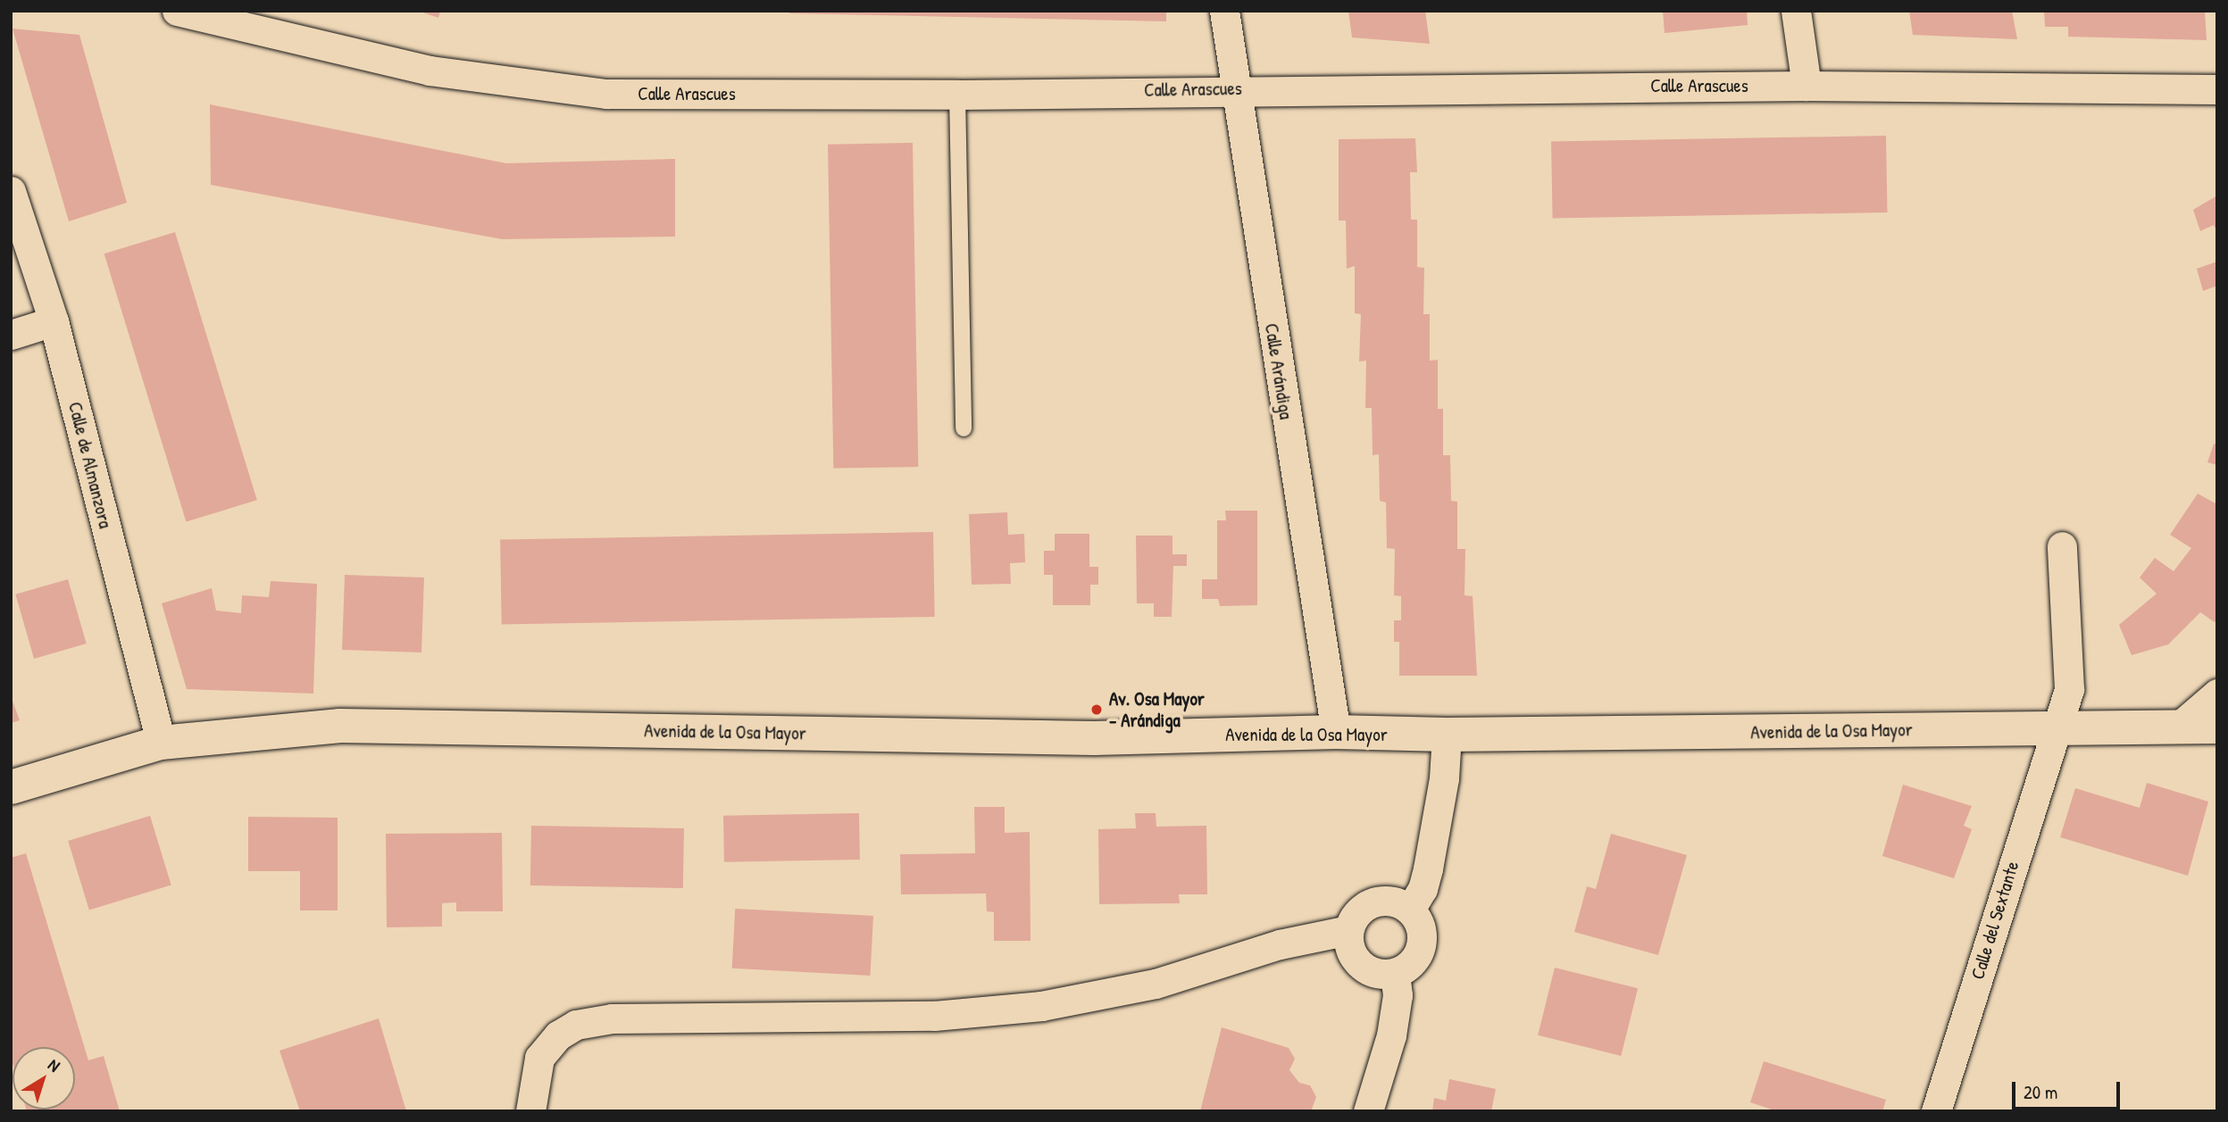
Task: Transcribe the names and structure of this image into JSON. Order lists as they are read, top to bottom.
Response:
{
  "streets": {
    "main road": ["Avenida de la Osa Mayor"],
    "street": [
      "Calle Arascues",
      "Calle Arándiga",
      "Calle de Almanzora",
      "Calle del Sextante"
    ]
  },
  "crossings": [
    ["Calle Arascues", "Calle Arándiga"],
    ["Calle Arándiga", "Avenida de la Osa Mayor"],
    ["Calle de Almanzora", "Avenida de la Osa Mayor"],
    ["Avenida de la Osa Mayor", "Calle del Sextante"]
  ],
  "places": ["Av. Osa Mayor - Arándiga"],
  "scale_bar": "20 m",
  "north": "top right"
}
